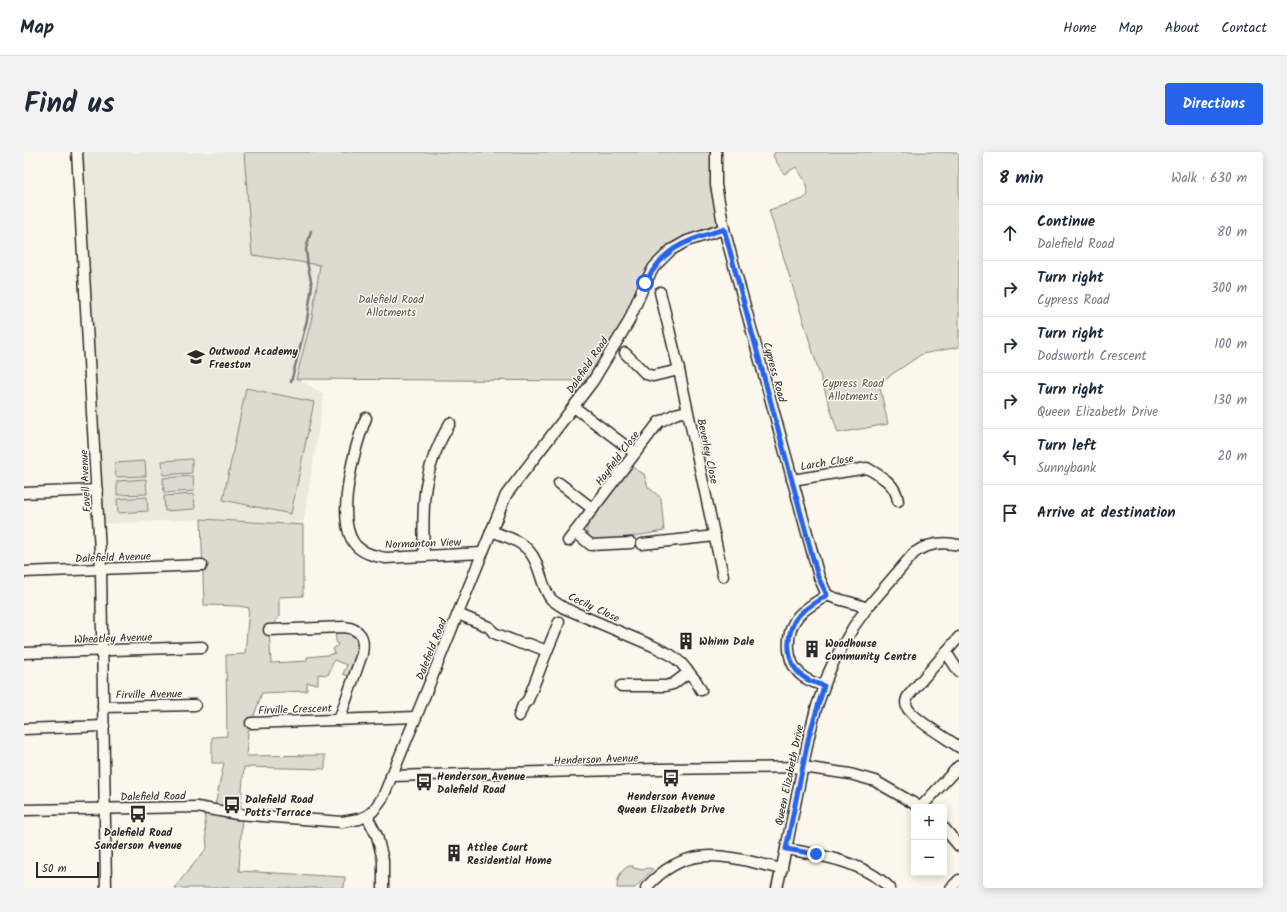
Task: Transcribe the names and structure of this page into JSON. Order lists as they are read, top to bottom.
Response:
{
  "streets": {
    "street": [
      "Dalefield Road",
      "Cypress Road",
      "Beverley Close",
      "Hayfield Close",
      "Larch Close",
      "Favell Avenue",
      "Normanton View",
      "Dalefield Avenue",
      "Cecily Close",
      "Wheatley Avenue",
      "Firville Avenue",
      "Firville Crescent",
      "Henderson Avenue",
      "Queen Elizabeth Drive"
    ]
  },
  "crossings": [
    ["Dalefield Road", "Cypress Road"],
    ["Dalefield Road", "Favell Avenue"],
    ["Dalefield Road", "Normanton View"],
    ["Dalefield Road", "Cecily Close"],
    ["Dalefield Road", "Firville Crescent"],
    ["Dalefield Road", "Henderson Avenue"],
    ["Cypress Road", "Larch Close"],
    ["Beverley Close", "Hayfield Close"],
    ["Favell Avenue", "Dalefield Avenue"],
    ["Favell Avenue", "Wheatley Avenue"],
    ["Favell Avenue", "Firville Avenue"],
    ["Henderson Avenue", "Queen Elizabeth Drive"]
  ],
  "parks": ["Dalefield Road Allotments", "Cypress Road Allotments"],
  "places": {
    "school or university": ["Outwood Academy Freeston"],
    "building": ["Whinn Dale", "Woodhouse Community Centre", "Attlee Court Residential Home"],
    "bus stop": [
      "Henderson Avenue Queen Elizabeth Drive",
      "Henderson Avenue Dalefield Road",
      "Dalefield Road Potts Terrace",
      "Dalefield Road Sanderson Avenue"
    ]
  },
  "scale_bar": "50 m",
  "page": {
    "header": "Map",
    "nav": [
      "Home",
      "Map",
      "About",
      "Contact"
    ],
    "title": "Find us",
    "buttons": "Directions",
    "heading": ["8 min", "Walk · 630 m"],
    "list": [
      ["Continue", "Dalefield Road", "80 m"],
      ["Turn right", "Cypress Road", "300 m"],
      ["Turn right", "Dodsworth Crescent", "100 m"],
      ["Turn right", "Queen Elizabeth Drive", "130 m"],
      ["Turn left", "Sunnybank", "20 m"],
      "Arrive at destination"
    ],
    "map_buttons": ["+", "−"],
    "scale": "50 m"
  }
}
